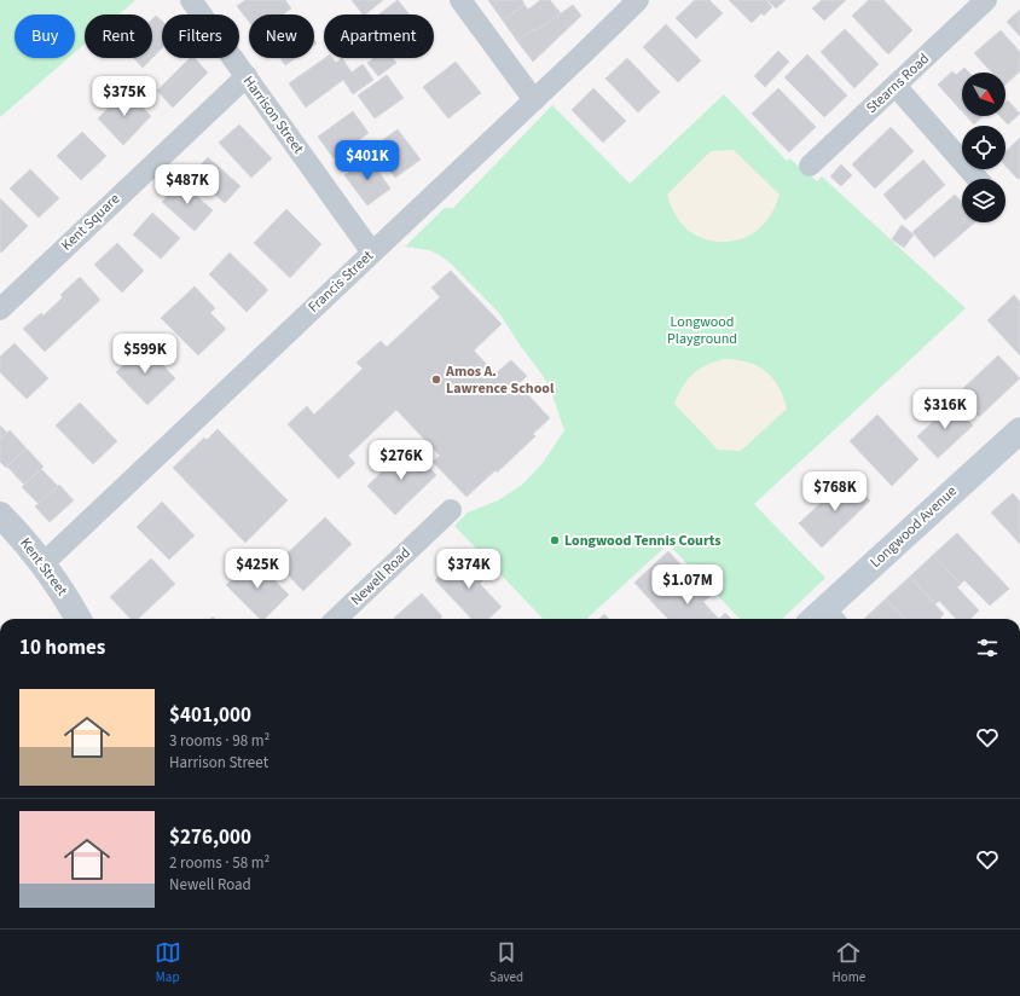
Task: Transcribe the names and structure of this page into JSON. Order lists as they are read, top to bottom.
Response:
{
  "streets": {
    "main road": ["Longwood Avenue"],
    "street": [
      "Stearns Road",
      "Harrison Street",
      "Kent Square",
      "Francis Street",
      "Kent Street",
      "Newell Road"
    ]
  },
  "crossings": [
    ["Harrison Street", "Kent Square"],
    ["Harrison Street", "Francis Street"],
    ["Francis Street", "Kent Street"]
  ],
  "parks": ["Longwood Playground"],
  "places": ["Amos A. Lawrence School", "Longwood Tennis Courts"],
  "north": "bottom right",
  "page": {
    "chip": [
      "Buy",
      "Rent",
      "Filters",
      "New",
      "Apartment"
    ],
    "price": [
      "$375K",
      "$401K",
      "$487K",
      "$599K",
      "$316K",
      "$276K",
      "$768K",
      "$425K",
      "$374K",
      "$1.07M"
    ],
    "heading": "10 homes",
    "list": [
      {
        "name": "$401,000",
        "note": "3 rooms · 98 m² · Harrison Street"
      },
      {
        "name": "$276,000",
        "note": "2 rooms · 58 m² · Newell Road"
      }
    ],
    "tabs": ["Map", "Saved", "Home"]
  }
}
